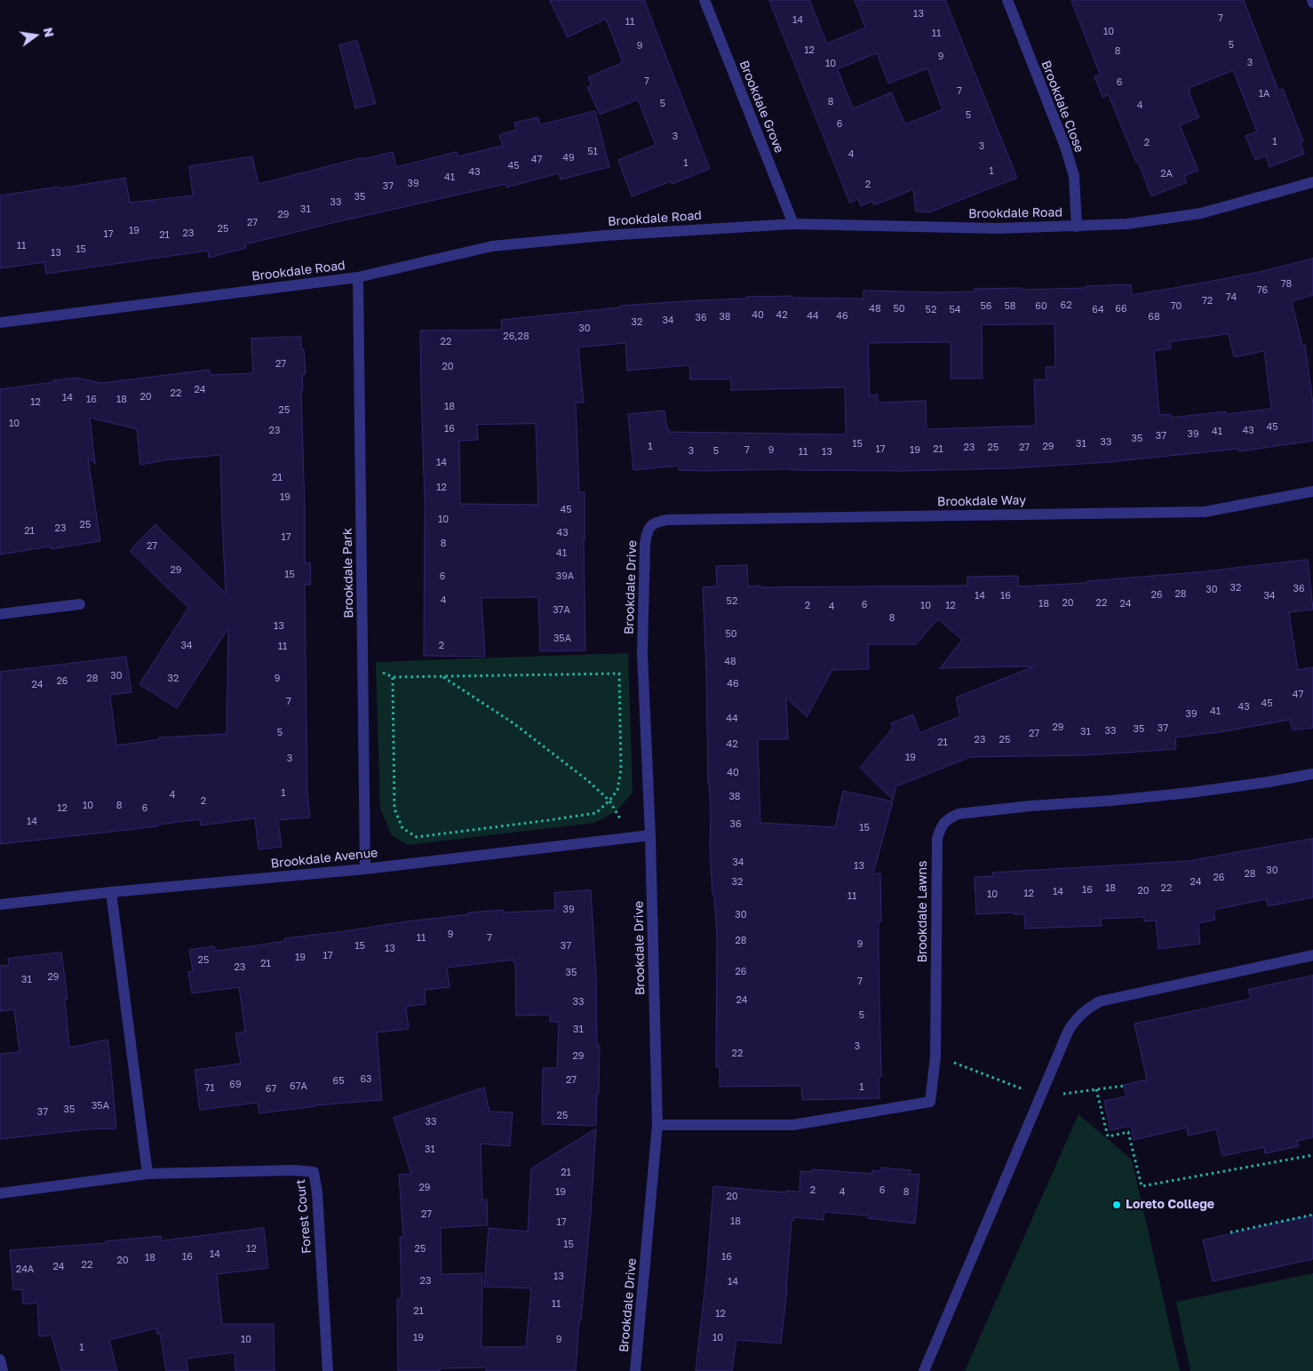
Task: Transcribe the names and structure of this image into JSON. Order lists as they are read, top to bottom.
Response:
{
  "streets": {
    "street": [
      "Brookdale Grove",
      "Brookdale Close",
      "Brookdale Road",
      "Brookdale Way",
      "Brookdale Park",
      "Brookdale Drive",
      "Brookdale Avenue",
      "Brookdale Lawns",
      "Forest Court"
    ]
  },
  "crossings": [
    ["Brookdale Grove", "Brookdale Road"],
    ["Brookdale Close", "Brookdale Road"],
    ["Brookdale Road", "Brookdale Park"],
    ["Brookdale Way", "Brookdale Drive"],
    ["Brookdale Park", "Brookdale Avenue"],
    ["Brookdale Drive", "Brookdale Avenue"],
    ["Brookdale Drive", "Brookdale Lawns"]
  ],
  "places": ["Loreto College"],
  "house_numbers": [
    "13",
    "7",
    "14",
    "11",
    "10",
    "11",
    "5",
    "9",
    "12",
    "8",
    "9",
    "3",
    "10",
    "7",
    "6",
    "7",
    "1A",
    "8",
    "5",
    "4",
    "5",
    "6",
    "3",
    "1",
    "2",
    "3",
    "51",
    "4",
    "49",
    "47",
    "1",
    "45",
    "1",
    "43",
    "2A",
    "41",
    "39",
    "2",
    "37",
    "35",
    "33",
    "31",
    "29",
    "27",
    "25",
    "19",
    "23",
    "17",
    "21",
    "11",
    "15",
    "13",
    "78",
    "76",
    "74",
    "72",
    "62",
    "56",
    "58",
    "60",
    "70",
    "48",
    "50",
    "66",
    "52",
    "54",
    "64",
    "40",
    "42",
    "44",
    "46",
    "38",
    "68",
    "36",
    "34",
    "32",
    "30",
    "26,28",
    "22",
    "27",
    "20",
    "24",
    "22",
    "20",
    "14",
    "16",
    "18",
    "12",
    "18",
    "25",
    "10",
    "45",
    "16",
    "23",
    "43",
    "41",
    "39",
    "37",
    "35",
    "33",
    "15",
    "31",
    "1",
    "29",
    "23",
    "25",
    "27",
    "17",
    "21",
    "7",
    "9",
    "19",
    "3",
    "5",
    "11",
    "13",
    "14",
    "21",
    "12",
    "19",
    "45",
    "10",
    "25",
    "23",
    "21",
    "43",
    "17",
    "8",
    "27",
    "41",
    "29",
    "15",
    "6",
    "39A",
    "32",
    "36",
    "30",
    "28",
    "26",
    "14",
    "16",
    "34",
    "4",
    "52",
    "20",
    "22",
    "18",
    "24",
    "6",
    "2",
    "10",
    "12",
    "4",
    "37A",
    "8",
    "13",
    "50",
    "35A",
    "34",
    "2",
    "11",
    "48",
    "30",
    "28",
    "32",
    "9",
    "26",
    "46",
    "24",
    "47",
    "7",
    "45",
    "43",
    "41",
    "39",
    "44",
    "29",
    "37",
    "35",
    "33",
    "31",
    "5",
    "27",
    "23",
    "25",
    "21",
    "42",
    "19",
    "3",
    "40",
    "1",
    "4",
    "38",
    "2",
    "10",
    "8",
    "12",
    "6",
    "14",
    "36",
    "15",
    "34",
    "13",
    "30",
    "28",
    "26",
    "32",
    "24",
    "18",
    "22",
    "16",
    "20",
    "14",
    "12",
    "10",
    "11",
    "39",
    "30",
    "9",
    "11",
    "7",
    "28",
    "9",
    "15",
    "37",
    "13",
    "17",
    "19",
    "25",
    "21",
    "23",
    "26",
    "35",
    "29",
    "31",
    "7",
    "24",
    "33",
    "5",
    "31",
    "3",
    "22",
    "29",
    "63",
    "27",
    "65",
    "69",
    "67A",
    "1",
    "71",
    "67",
    "35A",
    "35",
    "37",
    "25",
    "33",
    "31",
    "21",
    "29",
    "2",
    "6",
    "19",
    "4",
    "8",
    "20",
    "27",
    "18",
    "17",
    "15",
    "12",
    "25",
    "14",
    "16",
    "16",
    "18",
    "20",
    "22",
    "24",
    "24A",
    "13",
    "23",
    "14",
    "11",
    "21",
    "12",
    "19",
    "10",
    "10",
    "9",
    "1"
  ],
  "north": "right"
}
